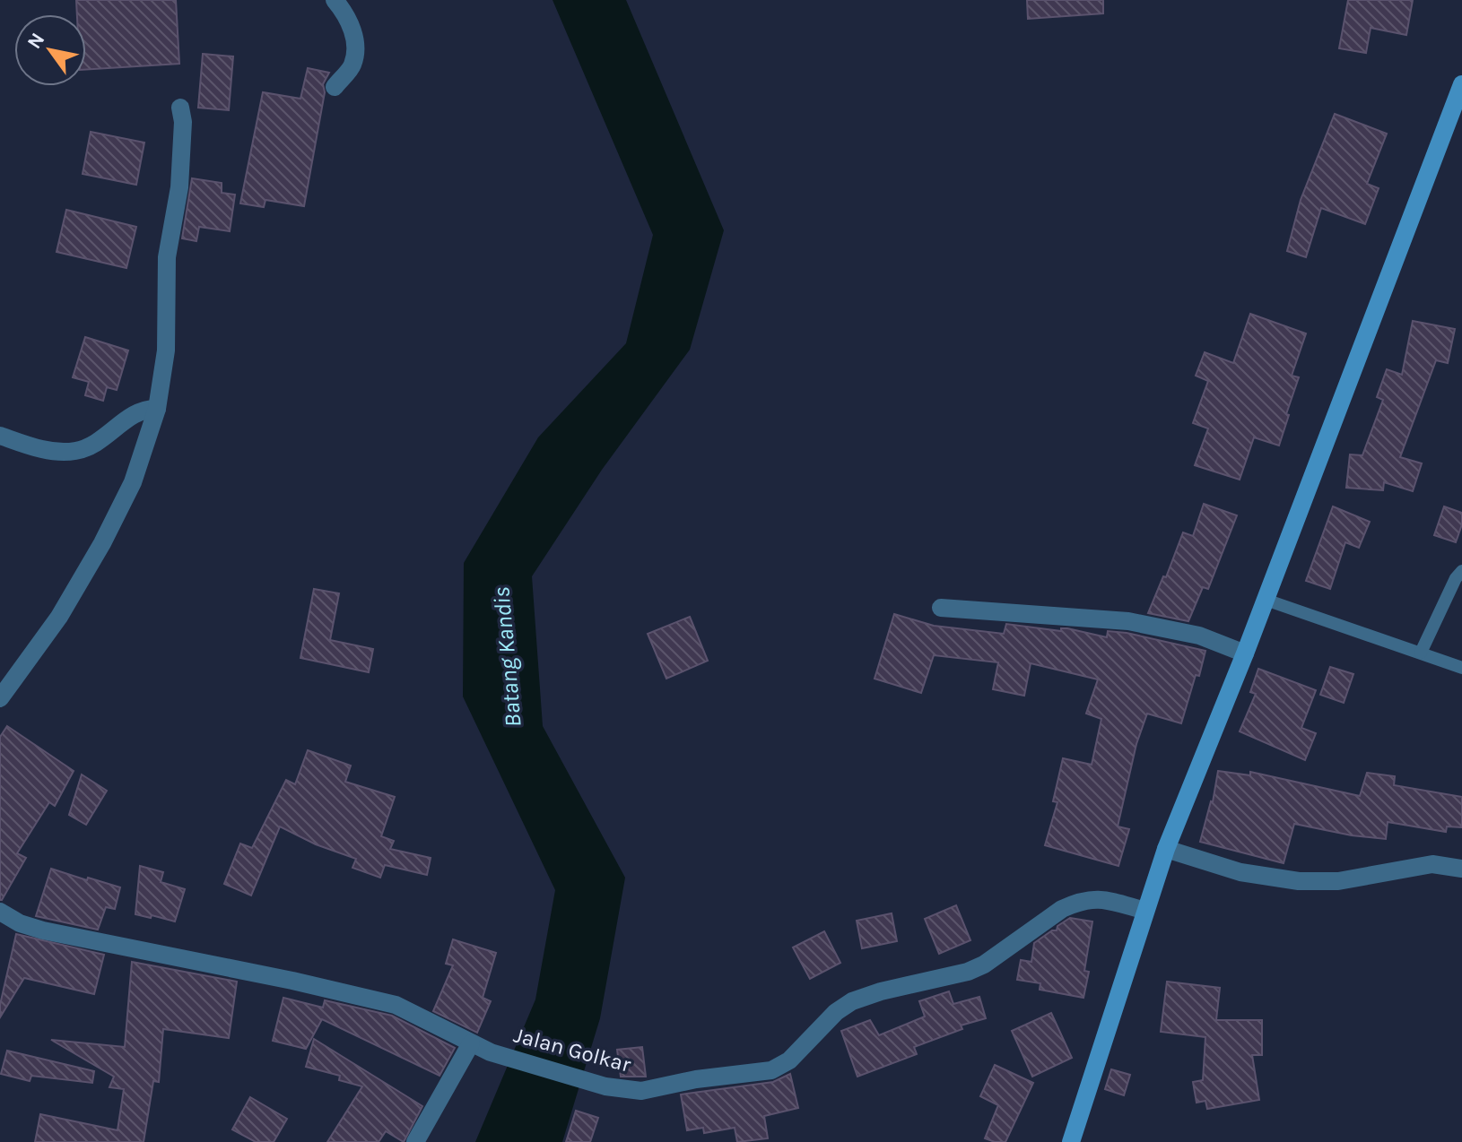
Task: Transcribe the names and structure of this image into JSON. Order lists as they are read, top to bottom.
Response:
{
  "streets": {
    "street": ["Jalan Golkar"]
  },
  "water": ["Batang Kandis"],
  "north": "top left"
}
